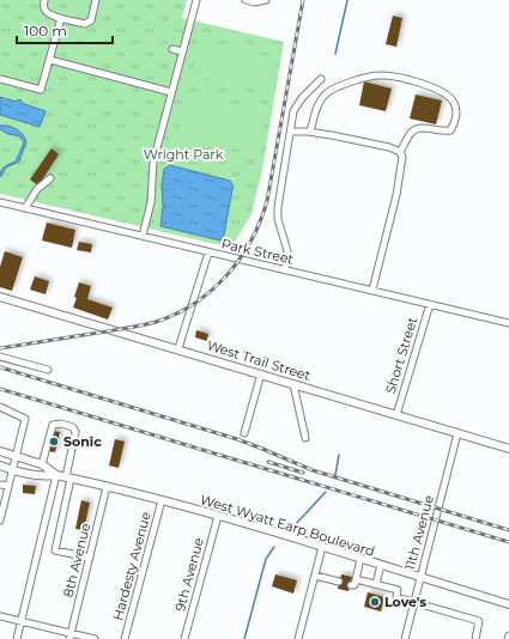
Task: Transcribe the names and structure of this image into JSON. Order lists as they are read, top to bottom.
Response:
{
  "streets": {
    "main road": ["West Trail Street", "West Wyatt Earp Boulevard"],
    "street": [
      "Park Street",
      "Short Street",
      "11th Avenue",
      "8th Avenue",
      "Hardesty Avenue",
      "9th Avenue"
    ]
  },
  "crossings": [
    ["Park Street", "Short Street"],
    ["Short Street", "West Trail Street"],
    ["West Trail Street", "11th Avenue"],
    ["West Wyatt Earp Boulevard", "11th Avenue"],
    ["West Wyatt Earp Boulevard", "8th Avenue"],
    ["West Wyatt Earp Boulevard", "Hardesty Avenue"],
    ["West Wyatt Earp Boulevard", "9th Avenue"]
  ],
  "parks": ["Wright Park"],
  "places": ["Sonic", "Love's"],
  "scale_bar": "100 m"
}
